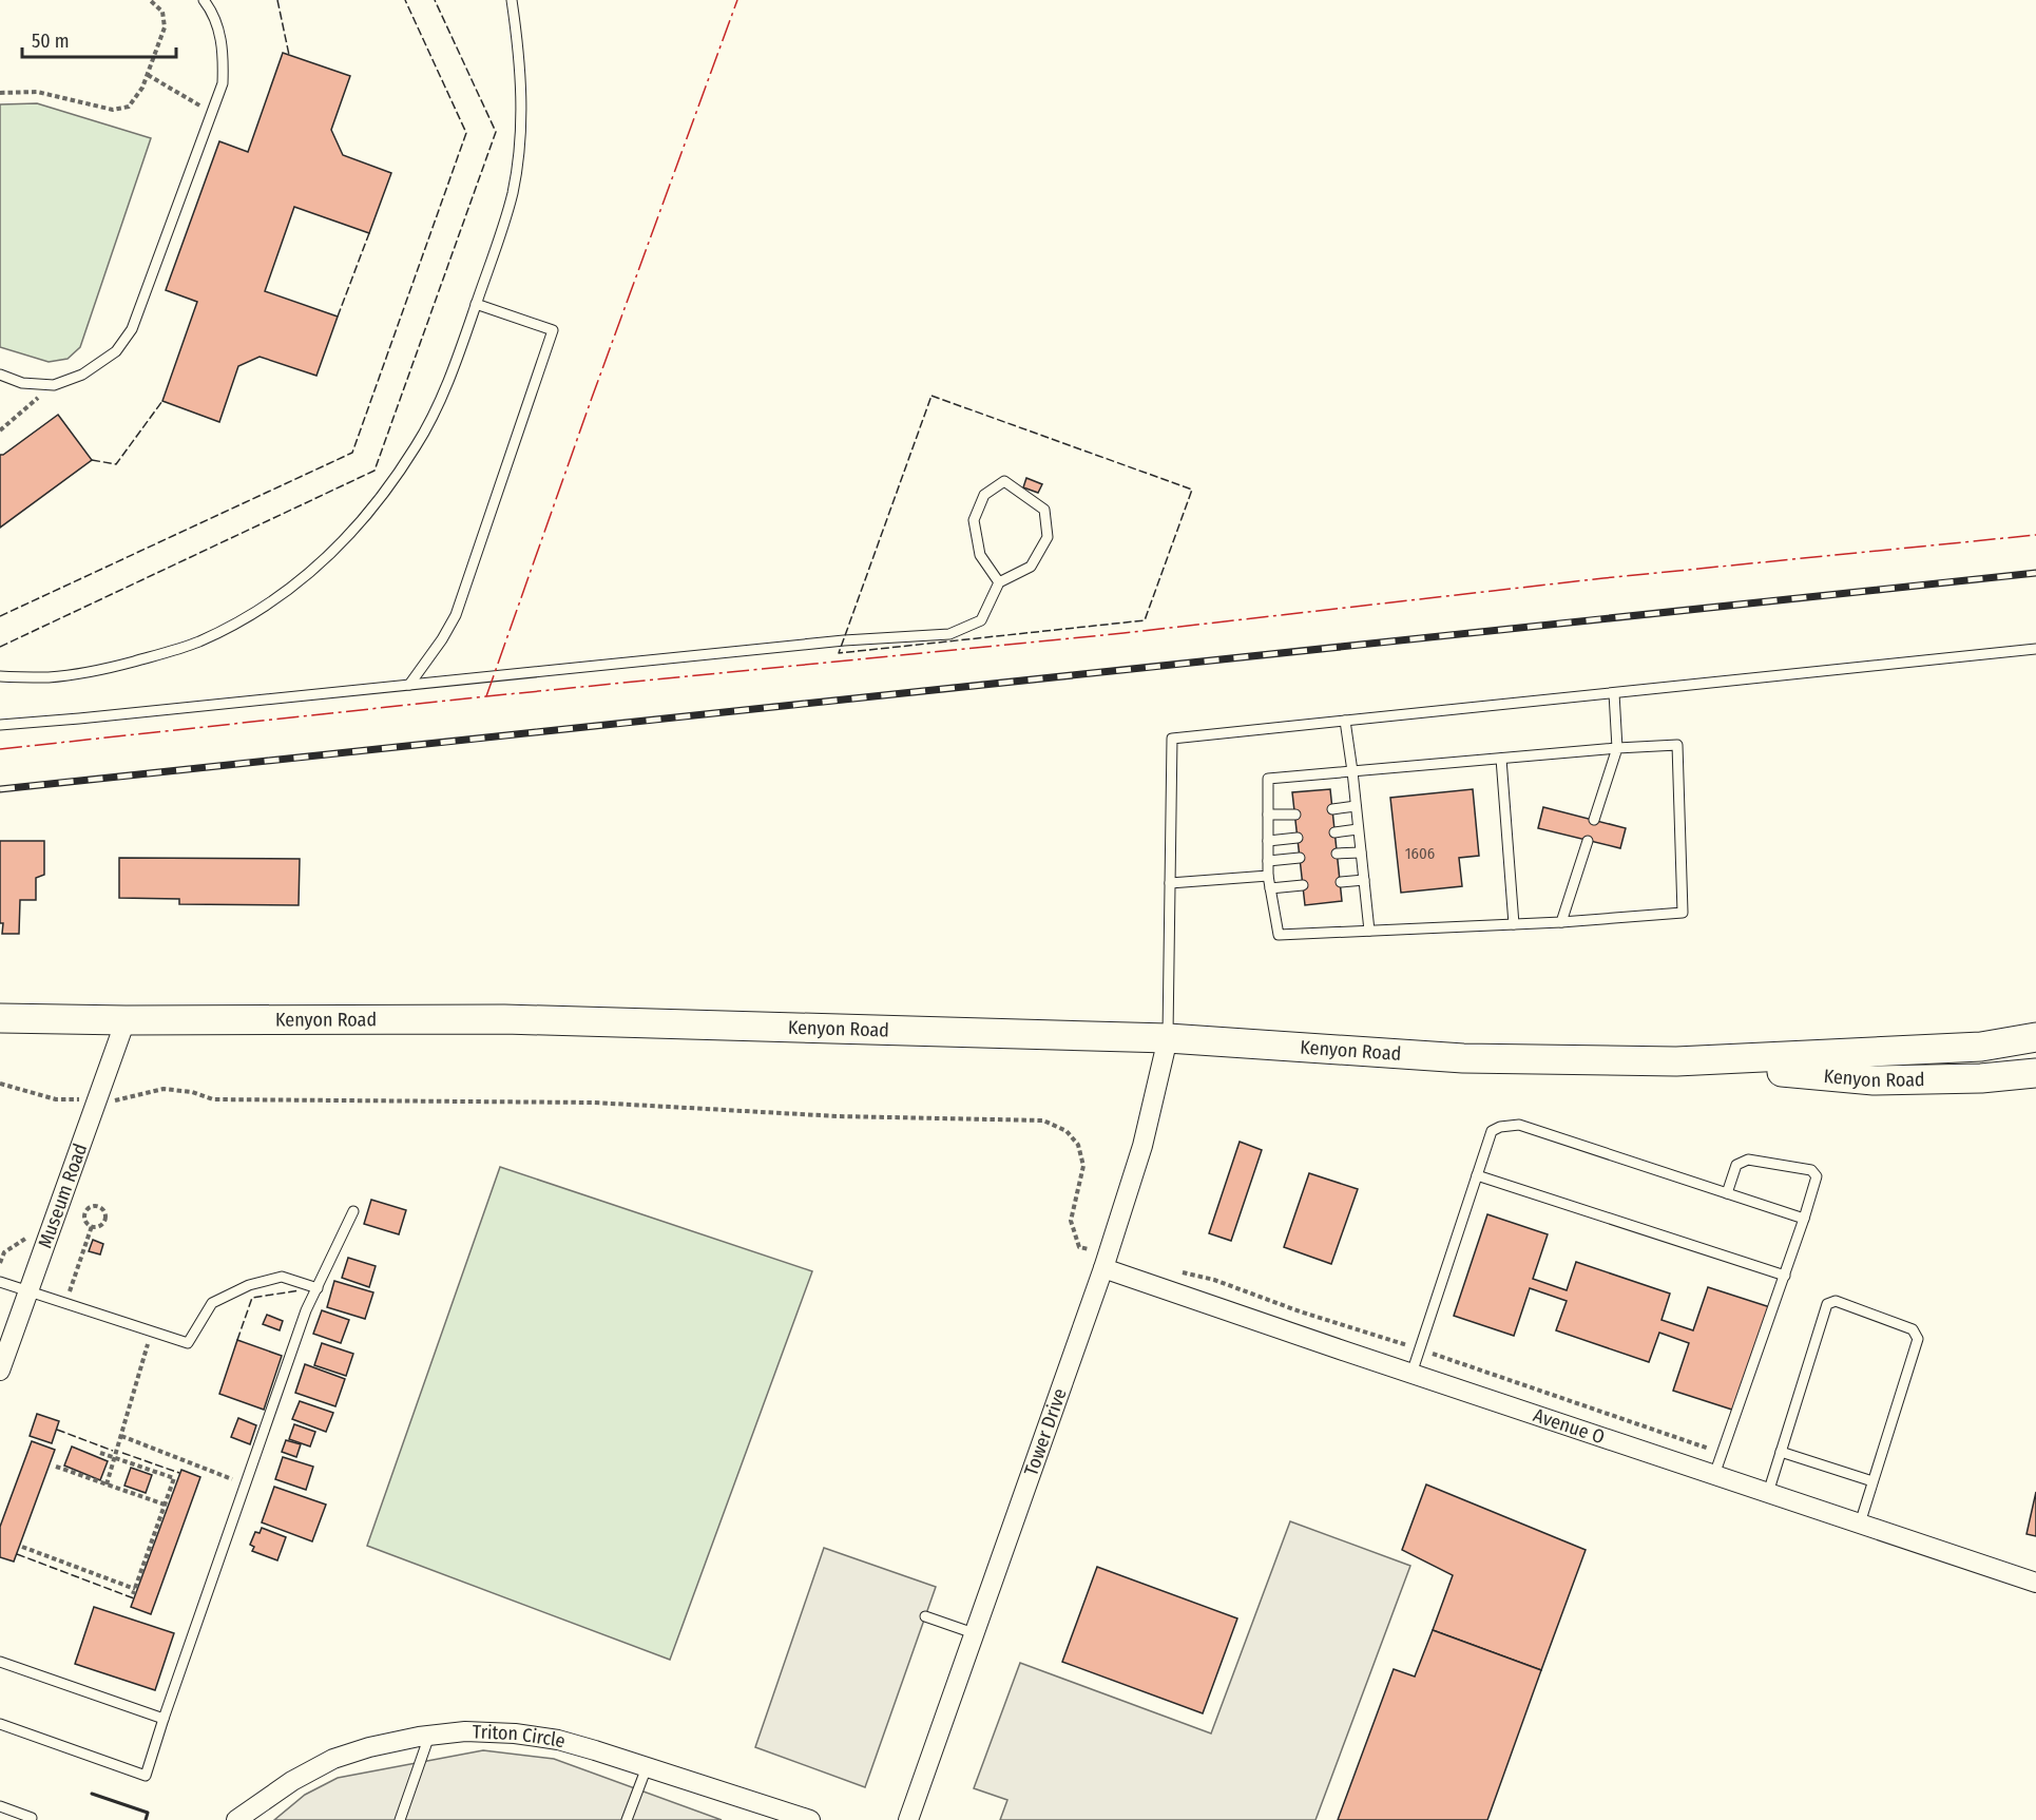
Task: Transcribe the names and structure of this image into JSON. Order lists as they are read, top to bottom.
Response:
{
  "streets": {
    "main road": ["Kenyon Road"],
    "street": [
      "Museum Road",
      "Avenue O",
      "Tower Drive",
      "Triton Circle"
    ]
  },
  "crossings": [
    ["Kenyon Road", "Museum Road"],
    ["Kenyon Road", "Tower Drive"],
    ["Avenue O", "Tower Drive"]
  ],
  "house_numbers": ["1606"],
  "scale_bar": "50 m"
}
